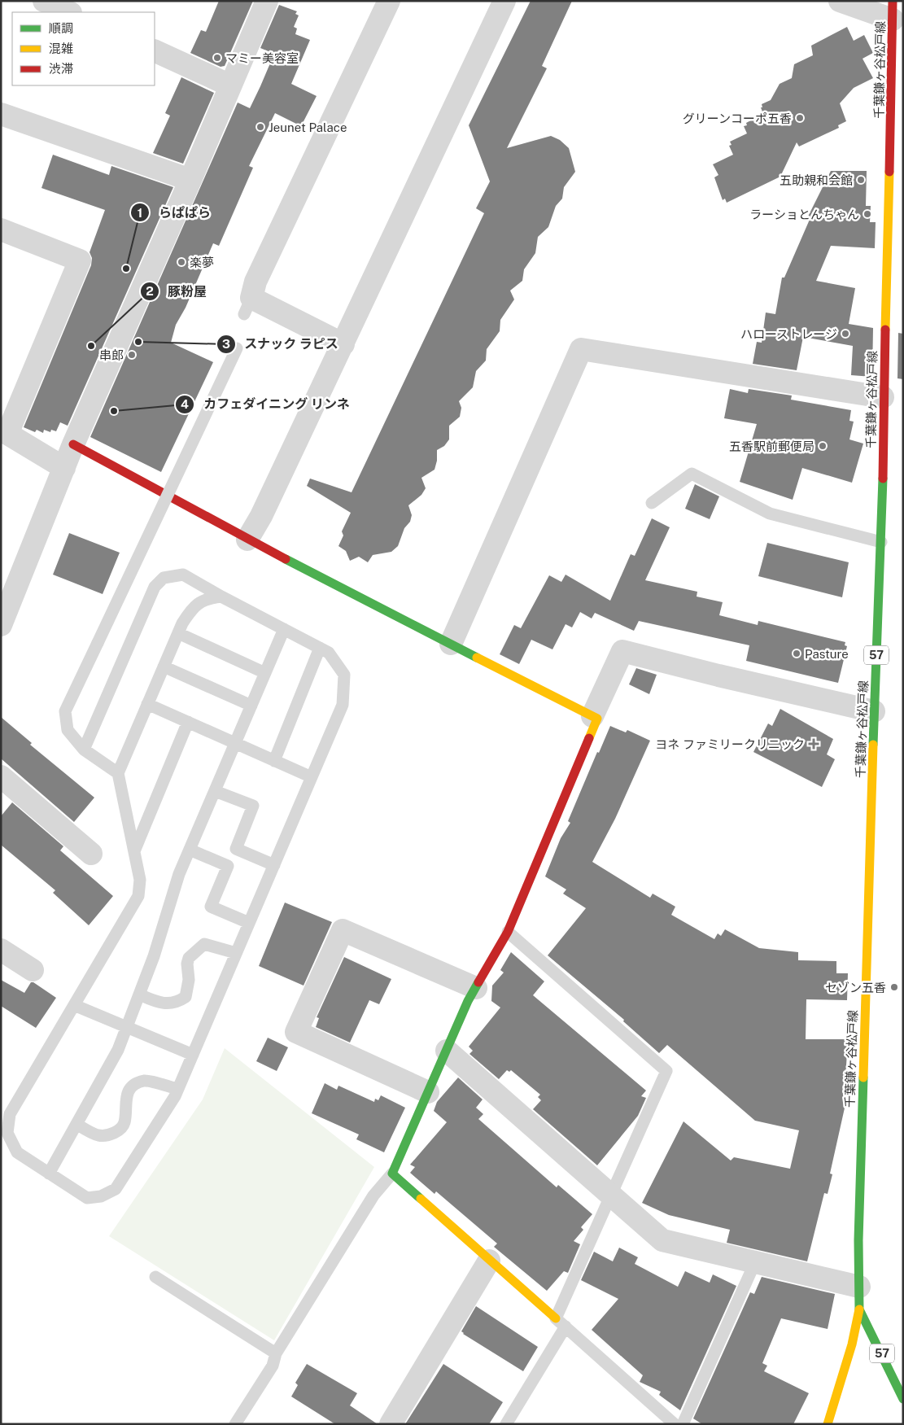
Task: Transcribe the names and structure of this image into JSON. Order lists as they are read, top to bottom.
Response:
{
  "streets": {
    "street": ["千葉鎌ヶ谷松戸線", "57"]
  },
  "places": {
    "other": [
      "マミー美容室",
      "グリーンコーポ五香",
      "Jeunet Palace",
      "五助親和会館",
      "ラーショとんちゃん",
      "楽夢",
      "らぱぱら",
      "ハローストレージ",
      "スナック ラピス",
      "豚粉屋",
      "串郎",
      "カフェダイニング リンネ",
      "五香駅前郵便局",
      "Pasture",
      "セゾン五香"
    ],
    "health": ["ヨネ ファミリークリニック"]
  },
  "legend": ["順調", "混雑", "渋滞"]
}
